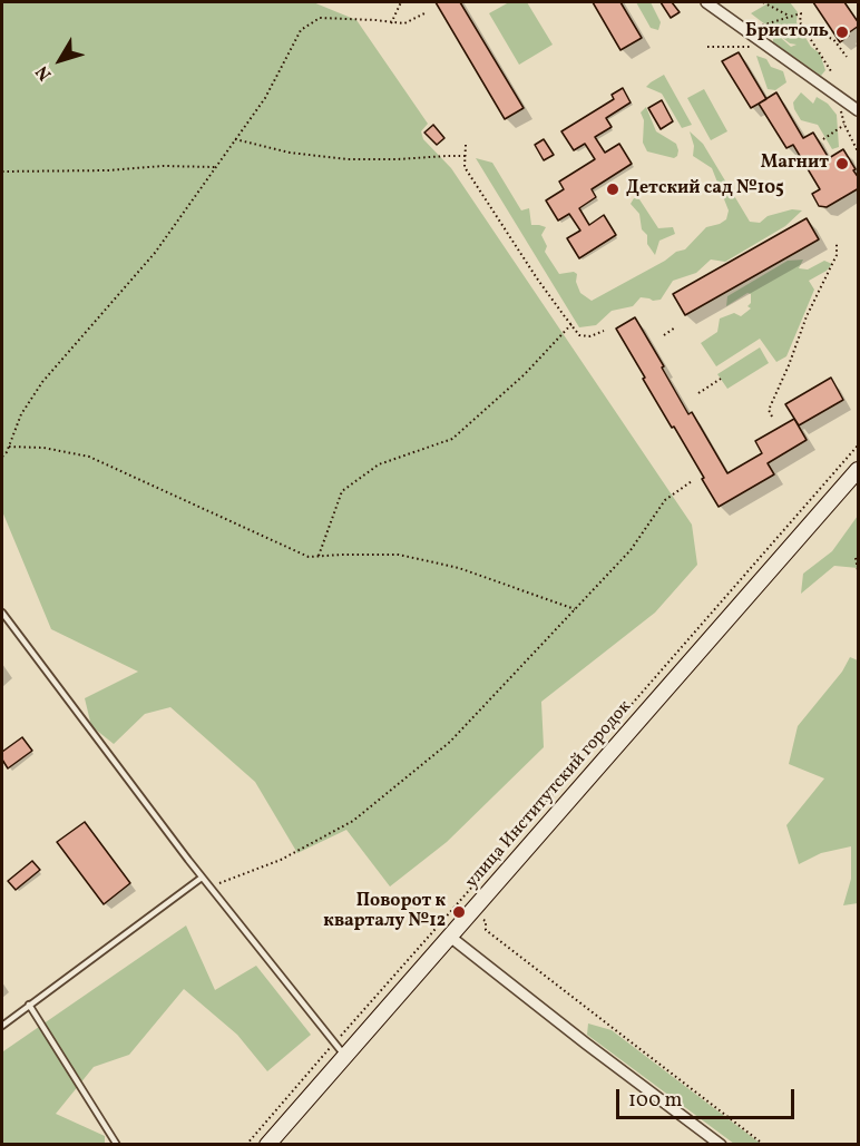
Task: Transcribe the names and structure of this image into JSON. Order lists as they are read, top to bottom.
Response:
{
  "streets": {
    "street": ["улица Институтский городок"]
  },
  "places": [
    "Бристоль",
    "Магнит",
    "Детский сад №105",
    "Поворот к кварталу №12"
  ],
  "scale_bar": "100 m",
  "north": "bottom left"
}
